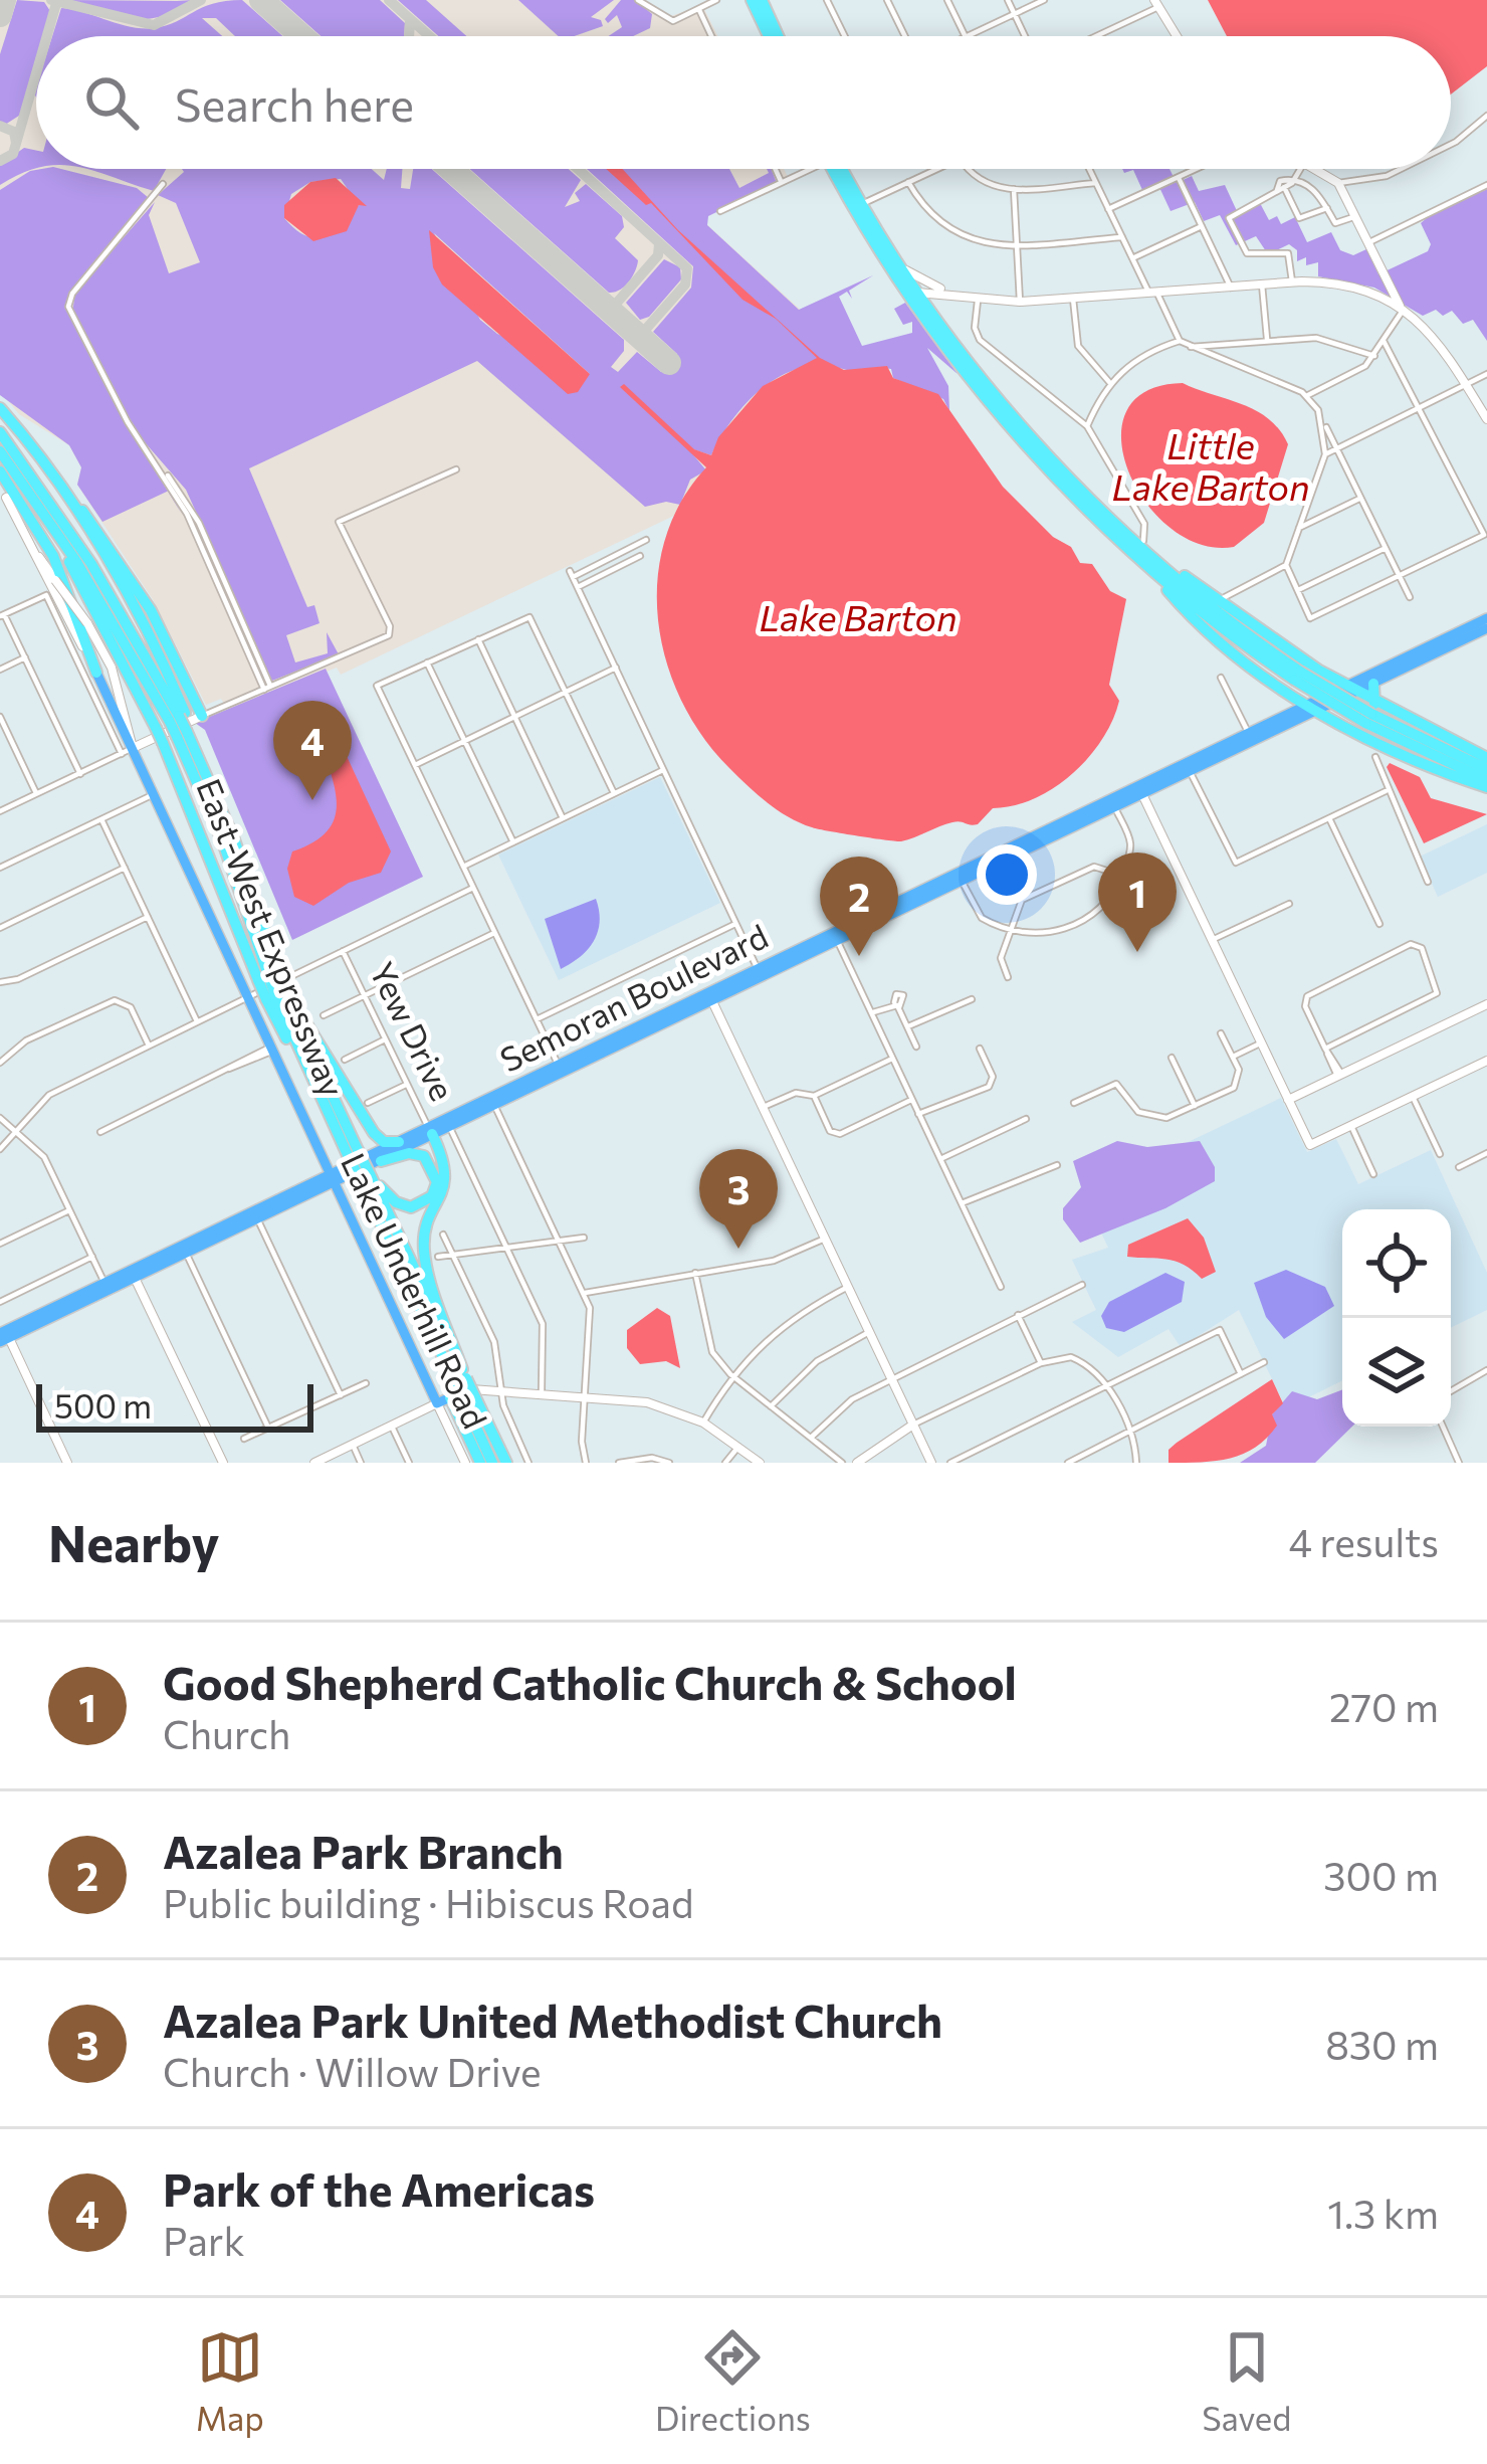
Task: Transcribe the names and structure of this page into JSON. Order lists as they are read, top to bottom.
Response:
{
  "streets": {
    "highway": ["East-West Expressway"],
    "main road": ["Semoran Boulevard", "Lake Underhill Road"],
    "street": ["Yew Drive"]
  },
  "crossings": [
    ["Semoran Boulevard", "Yew Drive"],
    ["Semoran Boulevard", "Lake Underhill Road"]
  ],
  "water": ["Little Lake Barton", "Lake Barton"],
  "scale_bar": "500 m",
  "page": {
    "search": "Search here",
    "pins": [
      "4",
      "1",
      "2",
      "3"
    ],
    "scale": "500 m",
    "heading": ["Nearby", "4 results"],
    "list": [
      {
        "mark": "1",
        "name": "Good Shepherd Catholic Church & School",
        "note": "Church",
        "value": "270 m"
      },
      {
        "mark": "2",
        "name": "Azalea Park Branch",
        "note": "Public building · Hibiscus Road",
        "value": "300 m"
      },
      {
        "mark": "3",
        "name": "Azalea Park United Methodist Church",
        "note": "Church · Willow Drive",
        "value": "830 m"
      },
      {
        "mark": "4",
        "name": "Park of the Americas",
        "note": "Park",
        "value": "1.3 km"
      }
    ],
    "nav": ["Map", "Directions", "Saved"]
  }
}
